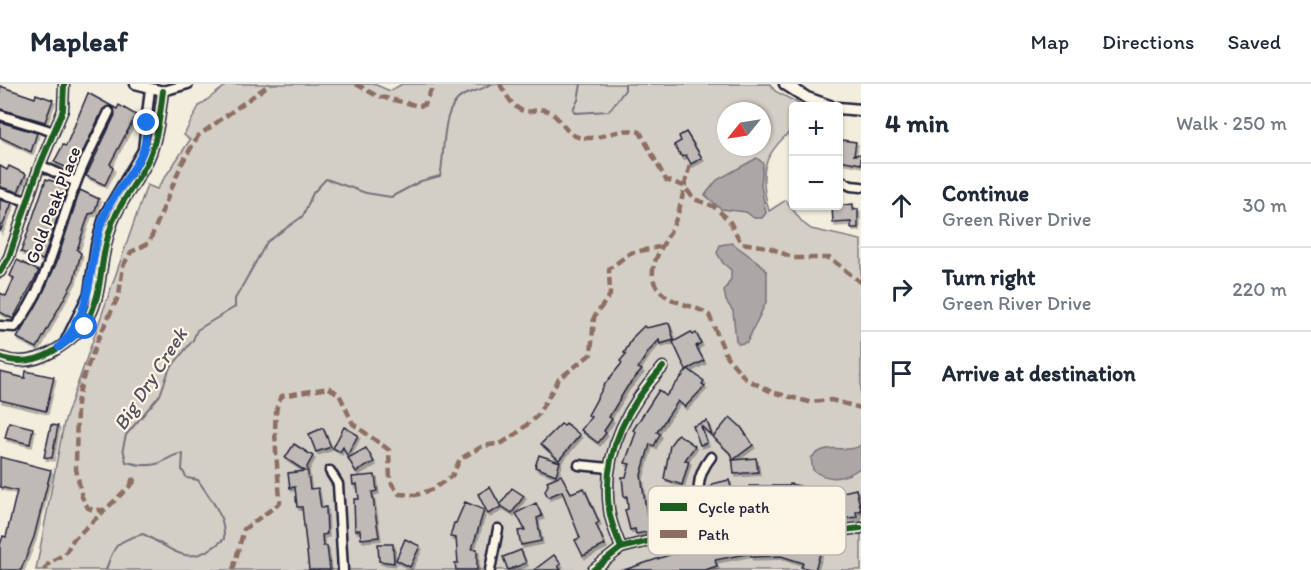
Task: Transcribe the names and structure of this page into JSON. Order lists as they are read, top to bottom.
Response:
{
  "streets": {
    "street": ["Gold Peak Place"]
  },
  "water": ["Big Dry Creek"],
  "legend": ["Cycle path", "Path"],
  "north": "bottom left",
  "page": {
    "header": "Mapleaf",
    "nav": ["Map", "Directions", "Saved"],
    "heading": ["4 min", "Walk · 250 m"],
    "map_buttons": ["+", "−"],
    "list": [
      ["Continue", "Green River Drive", "30 m"],
      ["Turn right", "Green River Drive", "220 m"],
      "Arrive at destination"
    ]
  }
}
